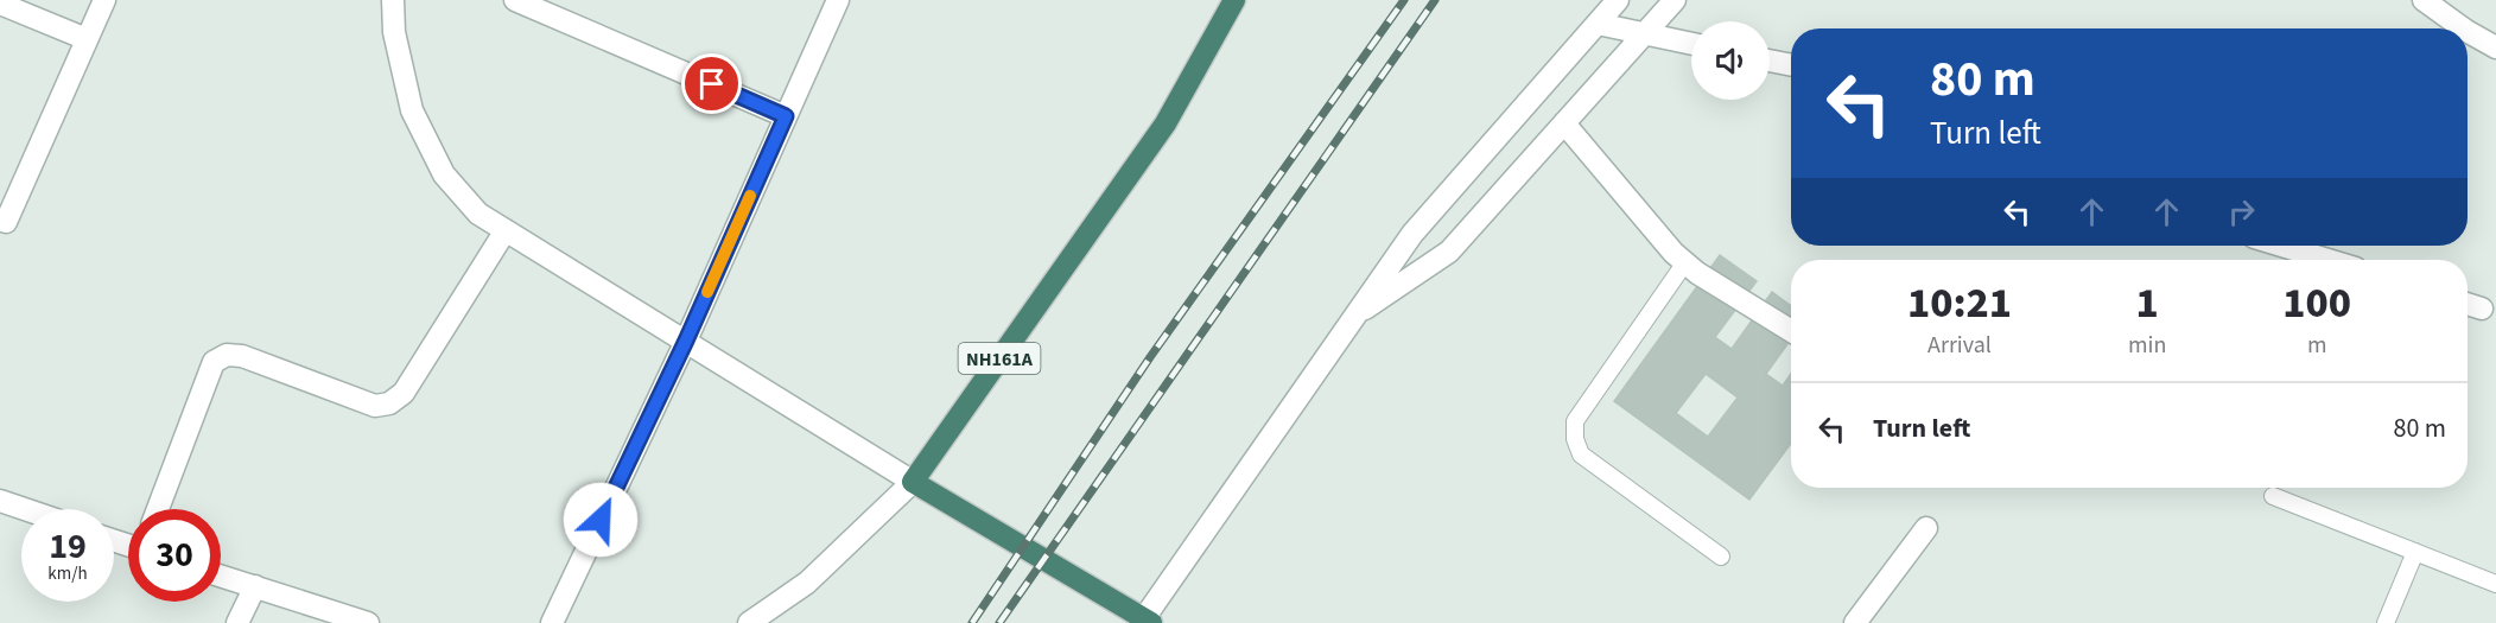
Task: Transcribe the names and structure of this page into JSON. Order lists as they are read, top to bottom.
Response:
{
  "streets": {
    "highway": ["NH161A"]
  },
  "page": {
    "turn": ["80 m", "Turn left"],
    "eta": [
      "10:21",
      "Arrival",
      "1",
      "min",
      "100",
      "m"
    ],
    "list": [
      {
        "name": "Turn left",
        "value": "80 m"
      }
    ],
    "speed": "19 km/h",
    "limit": "30"
  }
}
